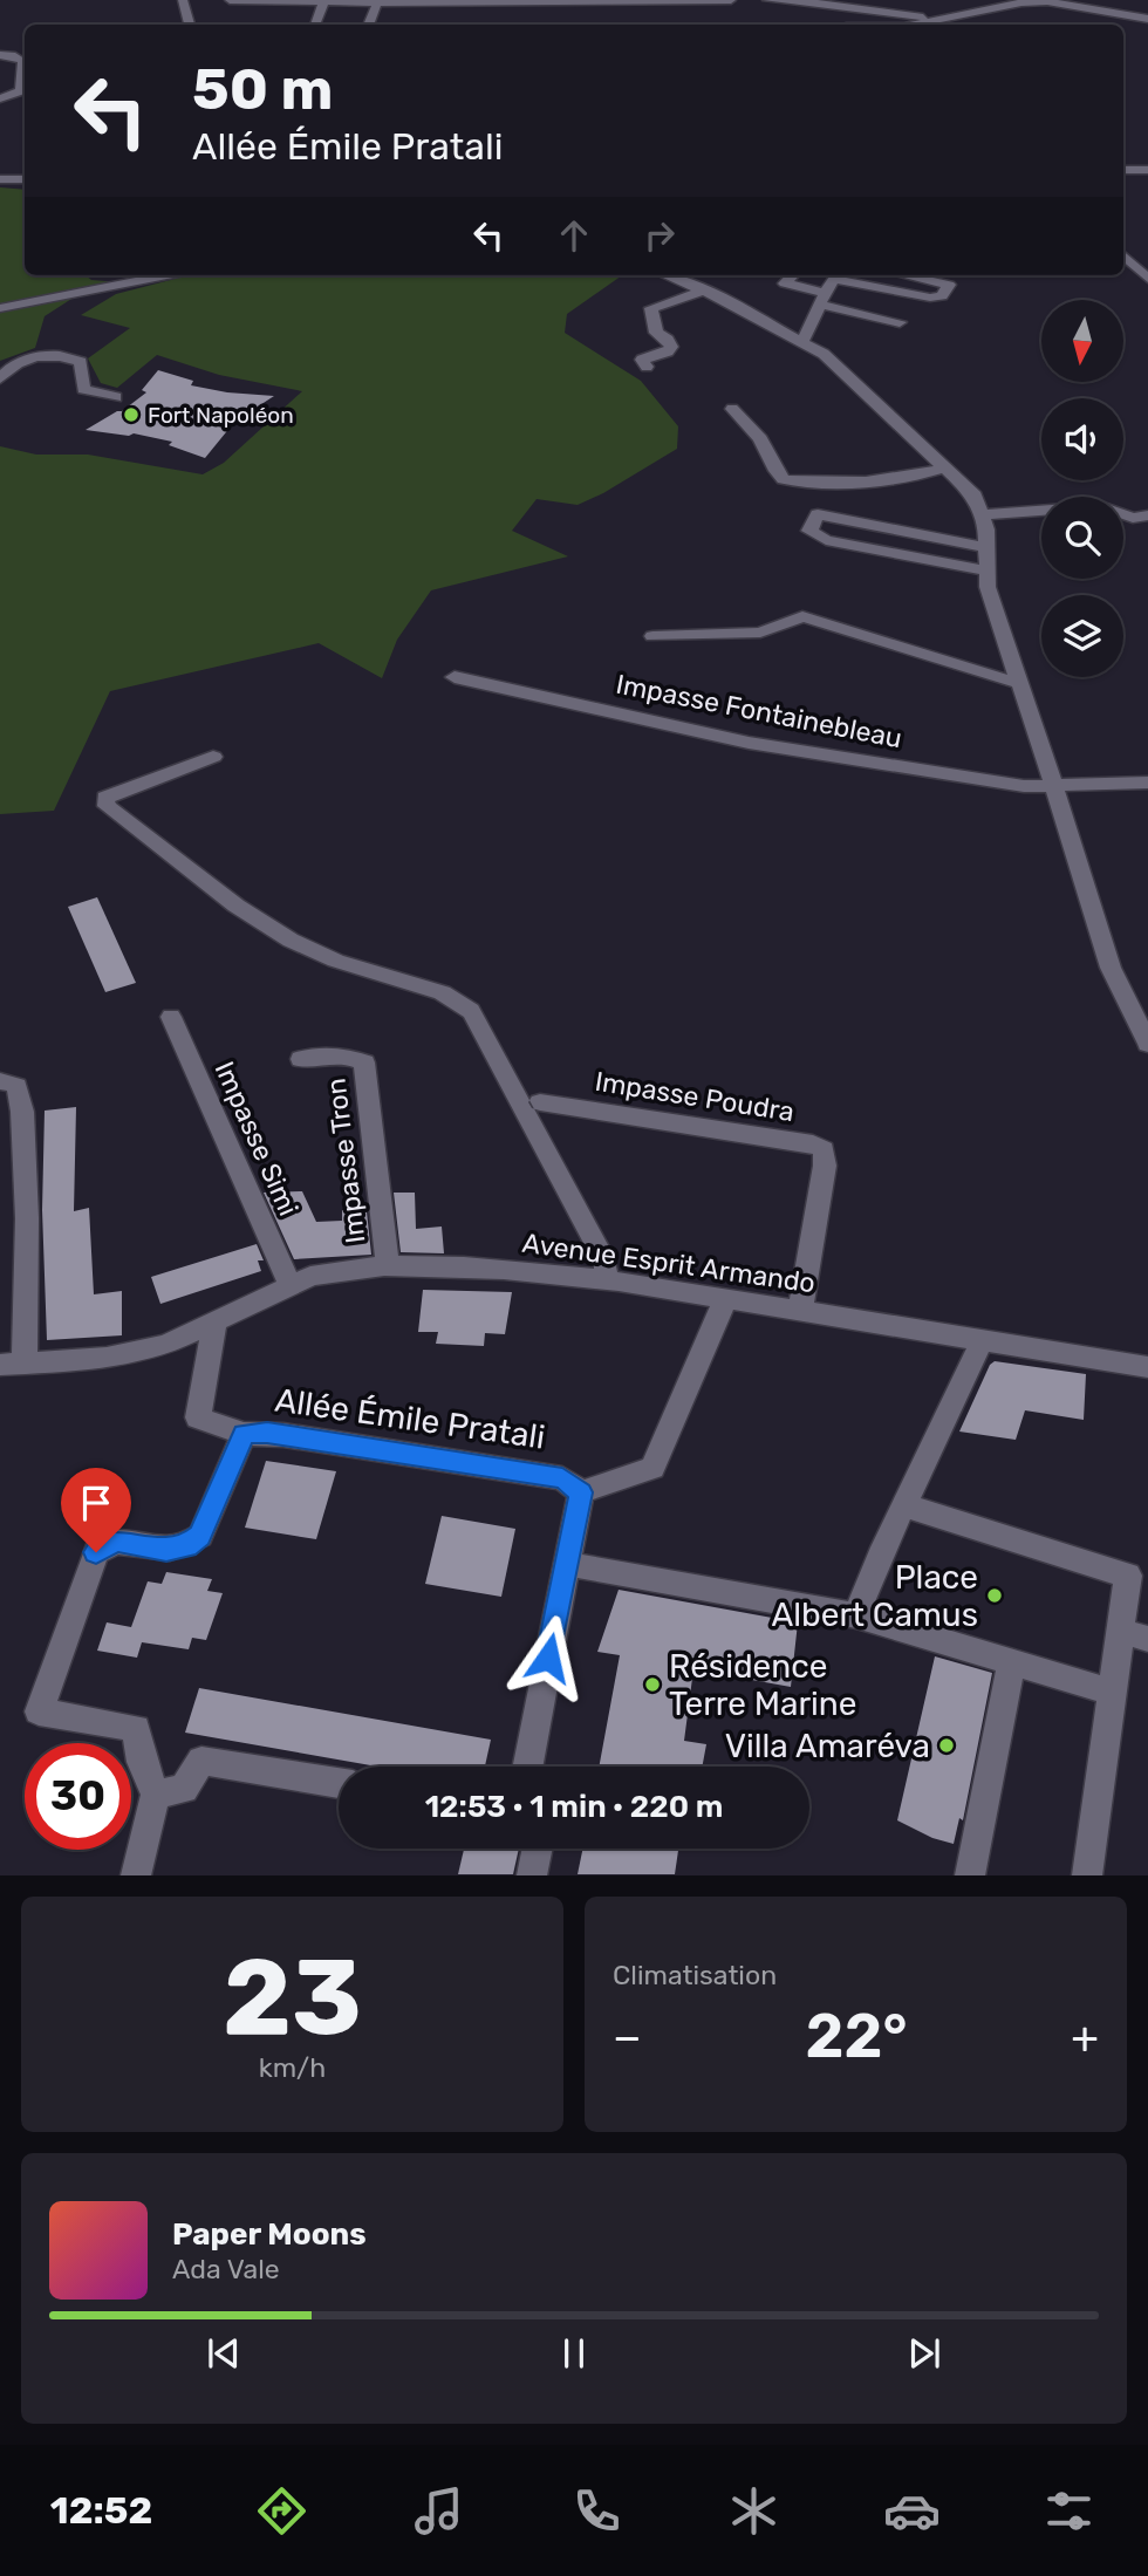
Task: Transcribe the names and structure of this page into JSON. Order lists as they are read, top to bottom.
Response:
{
  "streets": {
    "street": [
      "Impasse Fontainebleau",
      "Impasse Poudra",
      "Impasse Simi",
      "Impasse Tron",
      "Avenue Esprit Armando",
      "Allée Émile Pratali"
    ]
  },
  "crossings": [
    ["Impasse Poudra", "Avenue Esprit Armando"],
    ["Impasse Simi", "Avenue Esprit Armando"],
    ["Impasse Tron", "Avenue Esprit Armando"]
  ],
  "places": [
    "Fort Napoléon",
    "Place Albert Camus",
    "Résidence Terre Marine",
    "Villa Amaréva"
  ],
  "north": "bottom",
  "page": {
    "turn": ["50 m", "Allée Émile Pratali"],
    "limit": "30",
    "trip": "12:53 · 1 min · 220 m",
    "tile": [
      ["23", "km/h"],
      "Climatisation"
    ],
    "heat": ["−", "22°", "+"],
    "song": ["Paper Moons", "Ada Vale"],
    "tabs": "12:52"
  }
}
